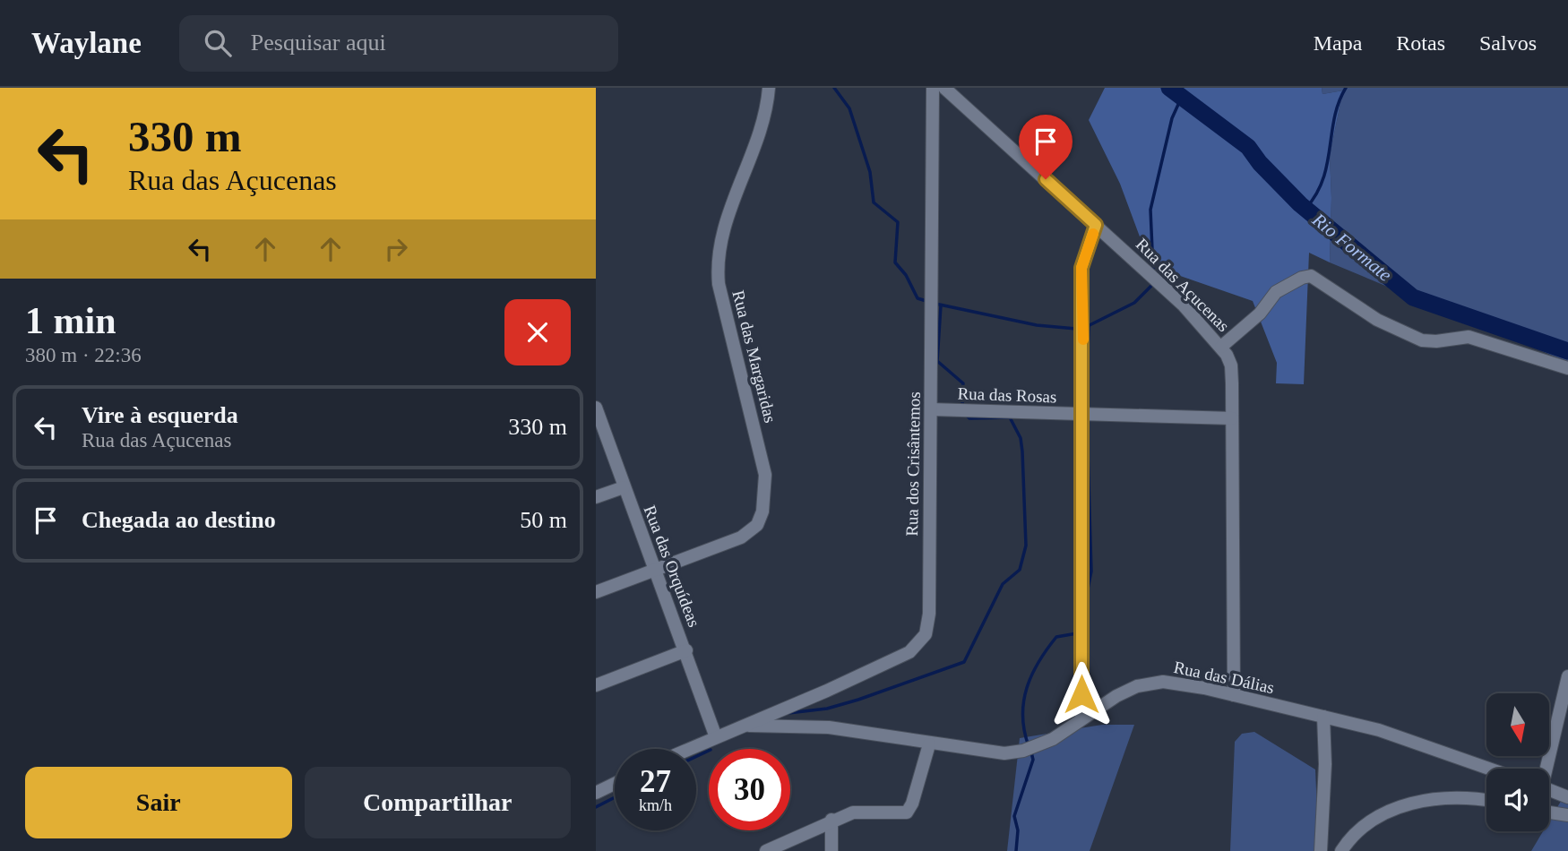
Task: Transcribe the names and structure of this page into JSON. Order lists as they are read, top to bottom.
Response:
{
  "streets": {
    "street": [
      "Rua das Açucenas",
      "Rua das Margaridas",
      "Rua das Rosas",
      "Rua dos Crisântemos",
      "Rua das Orquídeas",
      "Rua das Dálias"
    ]
  },
  "crossings": [
    ["Rua das Açucenas", "Rua das Rosas"],
    ["Rua das Açucenas", "Rua das Dálias"],
    ["Rua das Margaridas", "Rua das Orquídeas"],
    ["Rua das Rosas", "Rua dos Crisântemos"],
    ["Rua dos Crisântemos", "Rua das Orquídeas"],
    ["Rua dos Crisântemos", "Rua das Dálias"]
  ],
  "water": ["Rio Formate"],
  "north": "bottom",
  "page": {
    "header": "Waylane",
    "search": "Pesquisar aqui",
    "nav": ["Mapa", "Rotas", "Salvos"],
    "turn": ["330 m", "Rua das Açucenas"],
    "heading": ["1 min", "380 m · 22:36"],
    "list": [
      {
        "name": "Vire à esquerda",
        "note": "Rua das Açucenas",
        "value": "330 m"
      },
      {
        "name": "Chegada ao destino",
        "value": "50 m"
      }
    ],
    "speed": "27 km/h",
    "limit": "30",
    "buttons": ["Sair", "Compartilhar"]
  }
}
